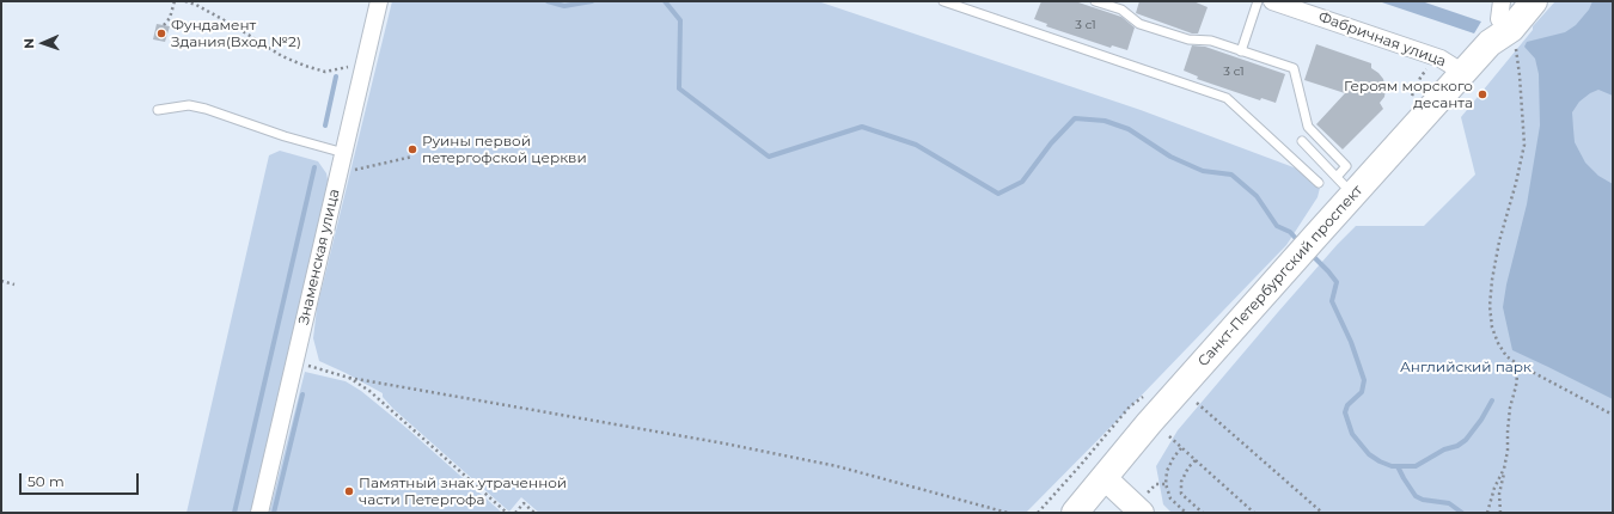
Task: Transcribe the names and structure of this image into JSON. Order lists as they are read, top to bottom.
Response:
{
  "streets": {
    "main road": ["Санкт-Петербургский проспект"],
    "street": ["Фабричная улица", "Знаменская улица"]
  },
  "crossings": [
    ["Фабричная улица", "Санкт-Петербургский проспект"]
  ],
  "parks": ["Английский парк"],
  "places": [
    "Фундамент Здания(Вход №2)",
    "Героям морского десанта",
    "Руины первой петергофской церкви",
    "Памятный знак утраченной части Петергофа"
  ],
  "house_numbers": ["3 с1", "3 с1"],
  "scale_bar": "50 m",
  "north": "left"
}
